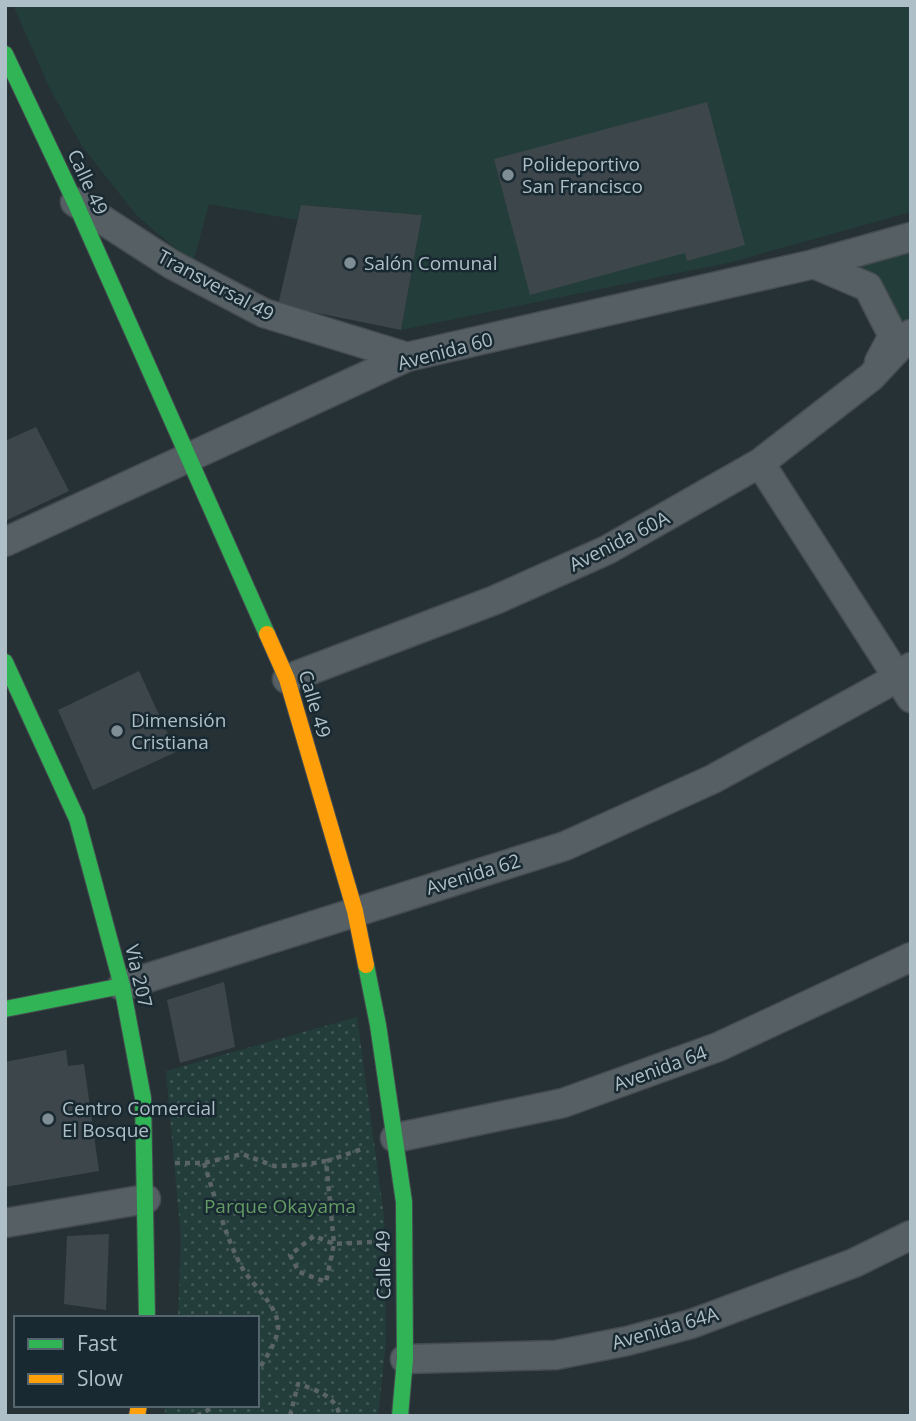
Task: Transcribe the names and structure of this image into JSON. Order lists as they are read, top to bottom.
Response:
{
  "streets": {
    "street": [
      "Calle 49",
      "Transversal 49",
      "Avenida 60",
      "Avenida 60A",
      "Avenida 62",
      "Vía 207",
      "Avenida 64",
      "Avenida 64A"
    ]
  },
  "crossings": [
    ["Calle 49", "Transversal 49"],
    ["Calle 49", "Avenida 60"],
    ["Calle 49", "Avenida 60A"],
    ["Calle 49", "Avenida 62"],
    ["Calle 49", "Avenida 64"],
    ["Calle 49", "Avenida 64A"],
    ["Transversal 49", "Avenida 60"],
    ["Avenida 62", "Vía 207"]
  ],
  "parks": ["Parque Okayama"],
  "places": [
    "Polideportivo San Francisco",
    "Salón Comunal",
    "Dimensión Cristiana",
    "Centro Comercial El Bosque"
  ],
  "legend": ["Fast", "Slow"]
}
